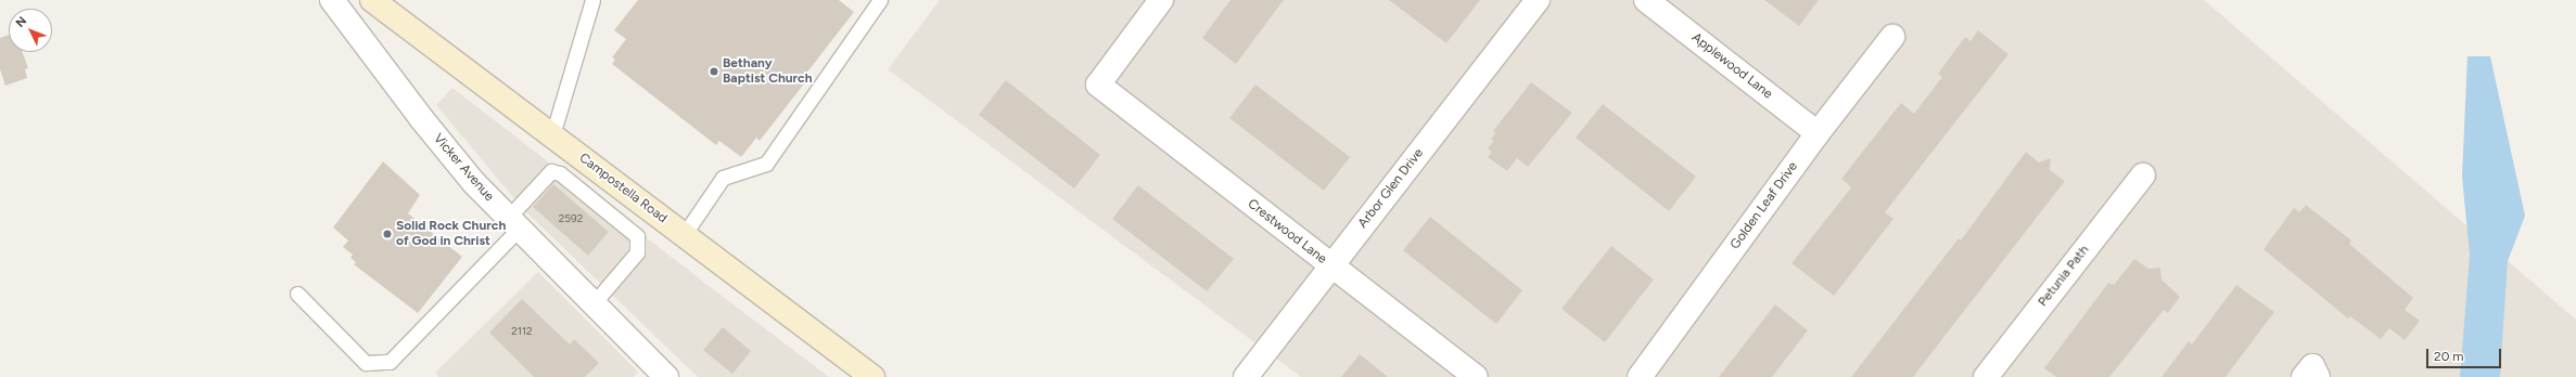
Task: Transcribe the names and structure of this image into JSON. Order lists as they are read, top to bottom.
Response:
{
  "streets": {
    "main road": ["Campostella Road"],
    "street": [
      "Applewood Lane",
      "Vicker Avenue",
      "Arbor Glen Drive",
      "Golden Leaf Drive",
      "Crestwood Lane",
      "Petunia Path"
    ]
  },
  "crossings": [
    ["Applewood Lane", "Golden Leaf Drive"],
    ["Arbor Glen Drive", "Crestwood Lane"]
  ],
  "places": ["Bethany Baptist Church", "Solid Rock Church of God in Christ"],
  "house_numbers": ["2592", "2112"],
  "scale_bar": "20 m",
  "north": "top left"
}
